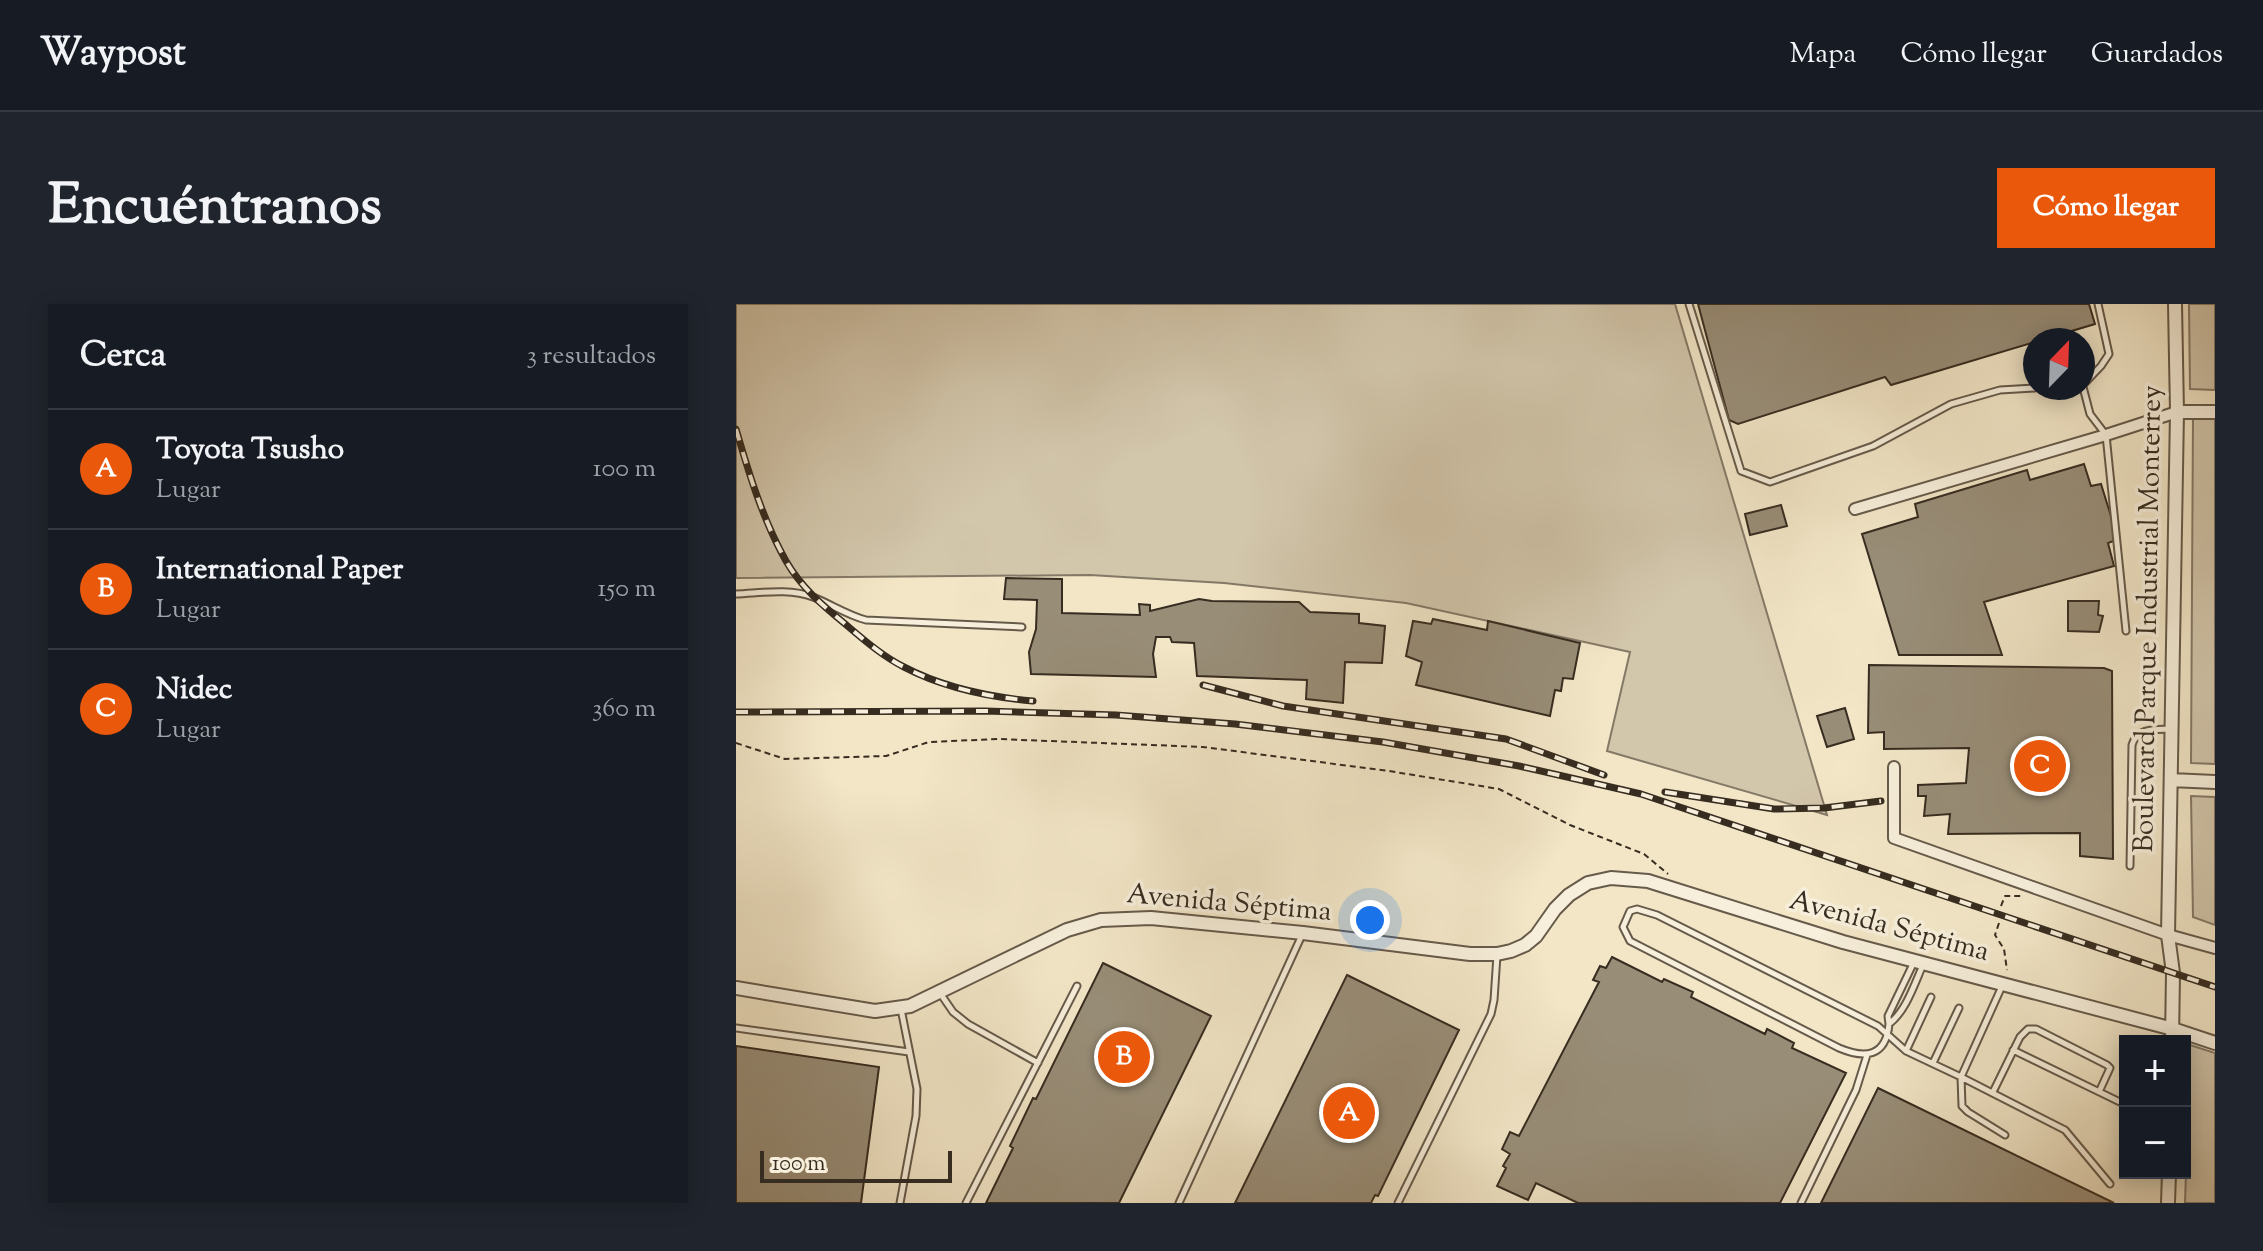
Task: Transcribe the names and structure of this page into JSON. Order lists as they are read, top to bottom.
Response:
{
  "streets": {
    "street": ["Boulevard Parque Industrial Monterrey", "Avenida Séptima"]
  },
  "crossings": [
    ["Boulevard Parque Industrial Monterrey", "Avenida Séptima"]
  ],
  "scale_bar": "100 m",
  "north": "top right",
  "page": {
    "header": "Waypost",
    "nav": ["Mapa", "Cómo llegar", "Guardados"],
    "title": "Encuéntranos",
    "buttons": "Cómo llegar",
    "heading": ["Cerca", "3 resultados"],
    "list": [
      {
        "mark": "A",
        "name": "Toyota Tsusho",
        "note": "Lugar",
        "value": "100 m"
      },
      {
        "mark": "B",
        "name": "International Paper",
        "note": "Lugar",
        "value": "150 m"
      },
      {
        "mark": "C",
        "name": "Nidec",
        "note": "Lugar",
        "value": "360 m"
      }
    ],
    "pins": ["C", "B", "A"],
    "map_buttons": ["+", "−"],
    "scale": "100 m"
  }
}
